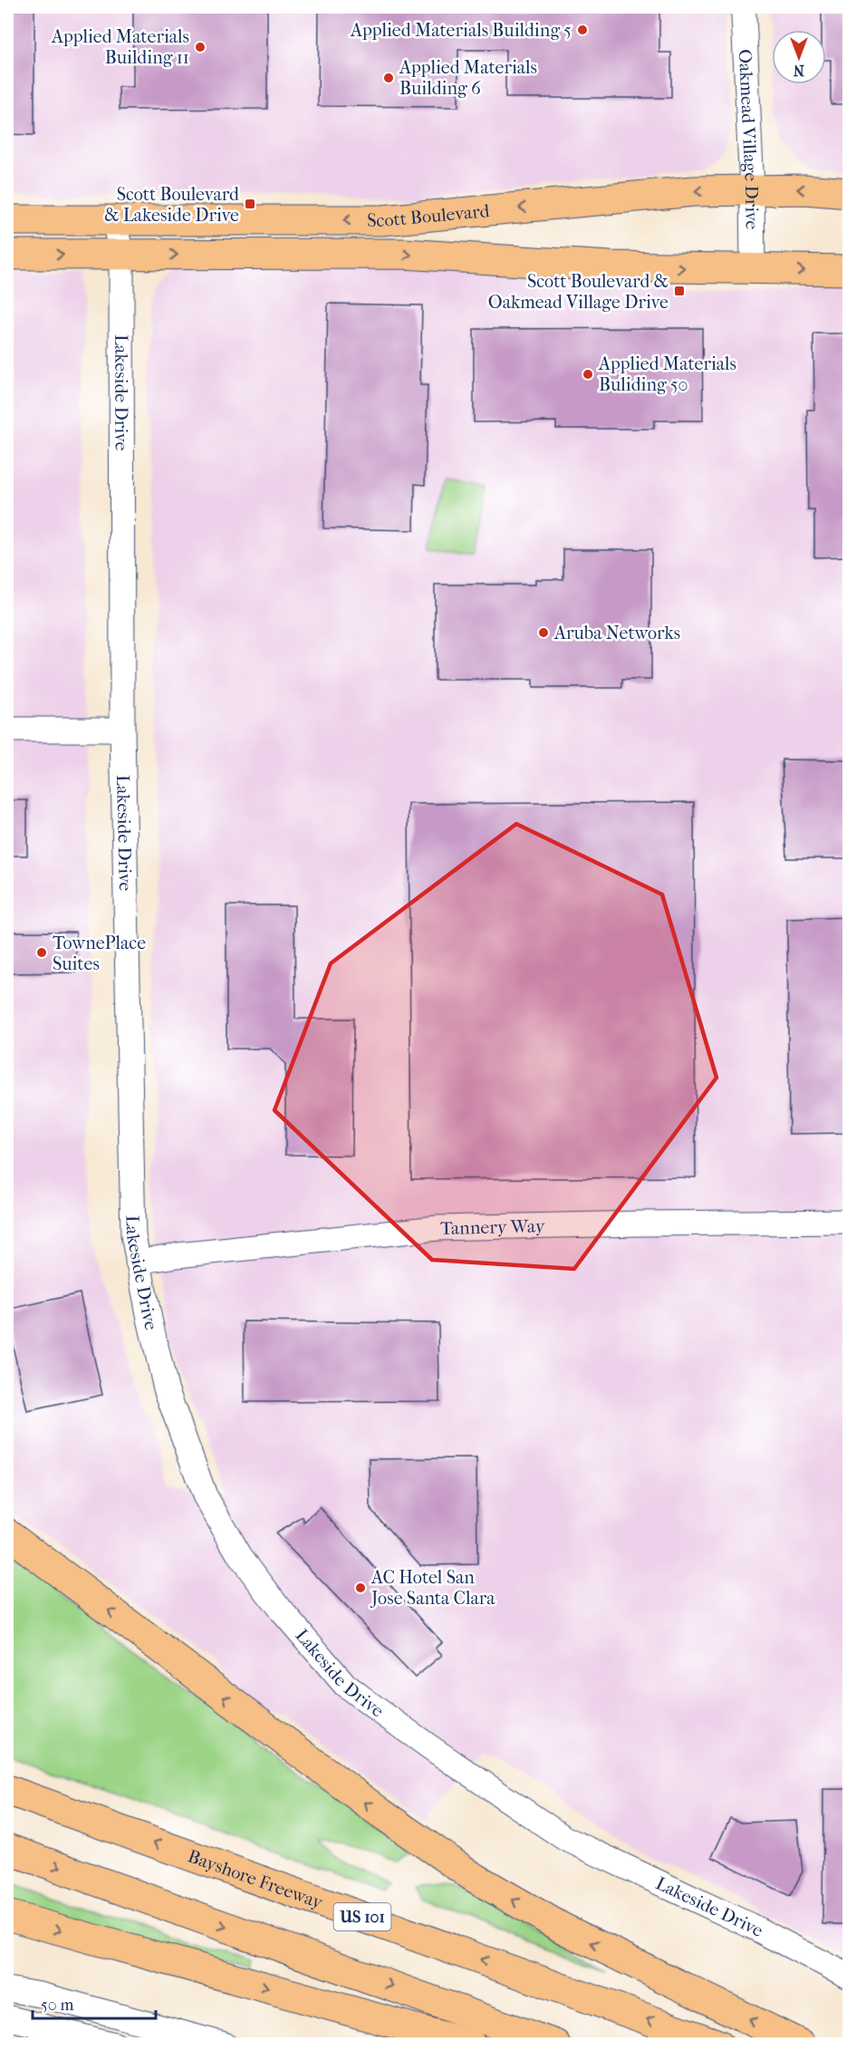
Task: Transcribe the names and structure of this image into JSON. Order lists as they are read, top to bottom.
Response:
{
  "streets": {
    "main road": ["Scott Boulevard", "Bayshore Freeway", "US 101"],
    "street": ["Oakmead Village Drive", "Lakeside Drive", "Tannery Way"]
  },
  "crossings": [
    ["Oakmead Village Drive", "Scott Boulevard"],
    ["Scott Boulevard", "Lakeside Drive"],
    ["Lakeside Drive", "Tannery Way"]
  ],
  "places": {
    "other": [
      "Applied Materials Building 5",
      "Applied Materials Building 11",
      "Applied Materials Building 6",
      "Applied Materials Buliding 50",
      "Aruba Networks",
      "TownePlace Suites",
      "AC Hotel San Jose Santa Clara"
    ],
    "transit": ["Scott Boulevard & Lakeside Drive", "Scott Boulevard & Oakmead Village Drive"]
  },
  "scale_bar": "50 m",
  "north": "bottom"
}
